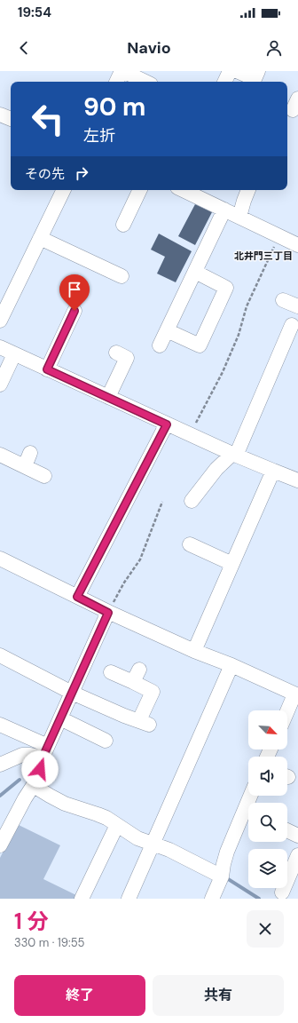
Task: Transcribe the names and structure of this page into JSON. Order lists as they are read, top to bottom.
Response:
{
  "districts": ["北井門三丁目"],
  "north": "bottom right",
  "page": {
    "status": "19:54",
    "header": "Navio",
    "turn": ["90 m", "左折"],
    "then": "その先",
    "heading": ["1 分", "330 m · 19:55"],
    "buttons": ["終了", "共有"]
  }
}
